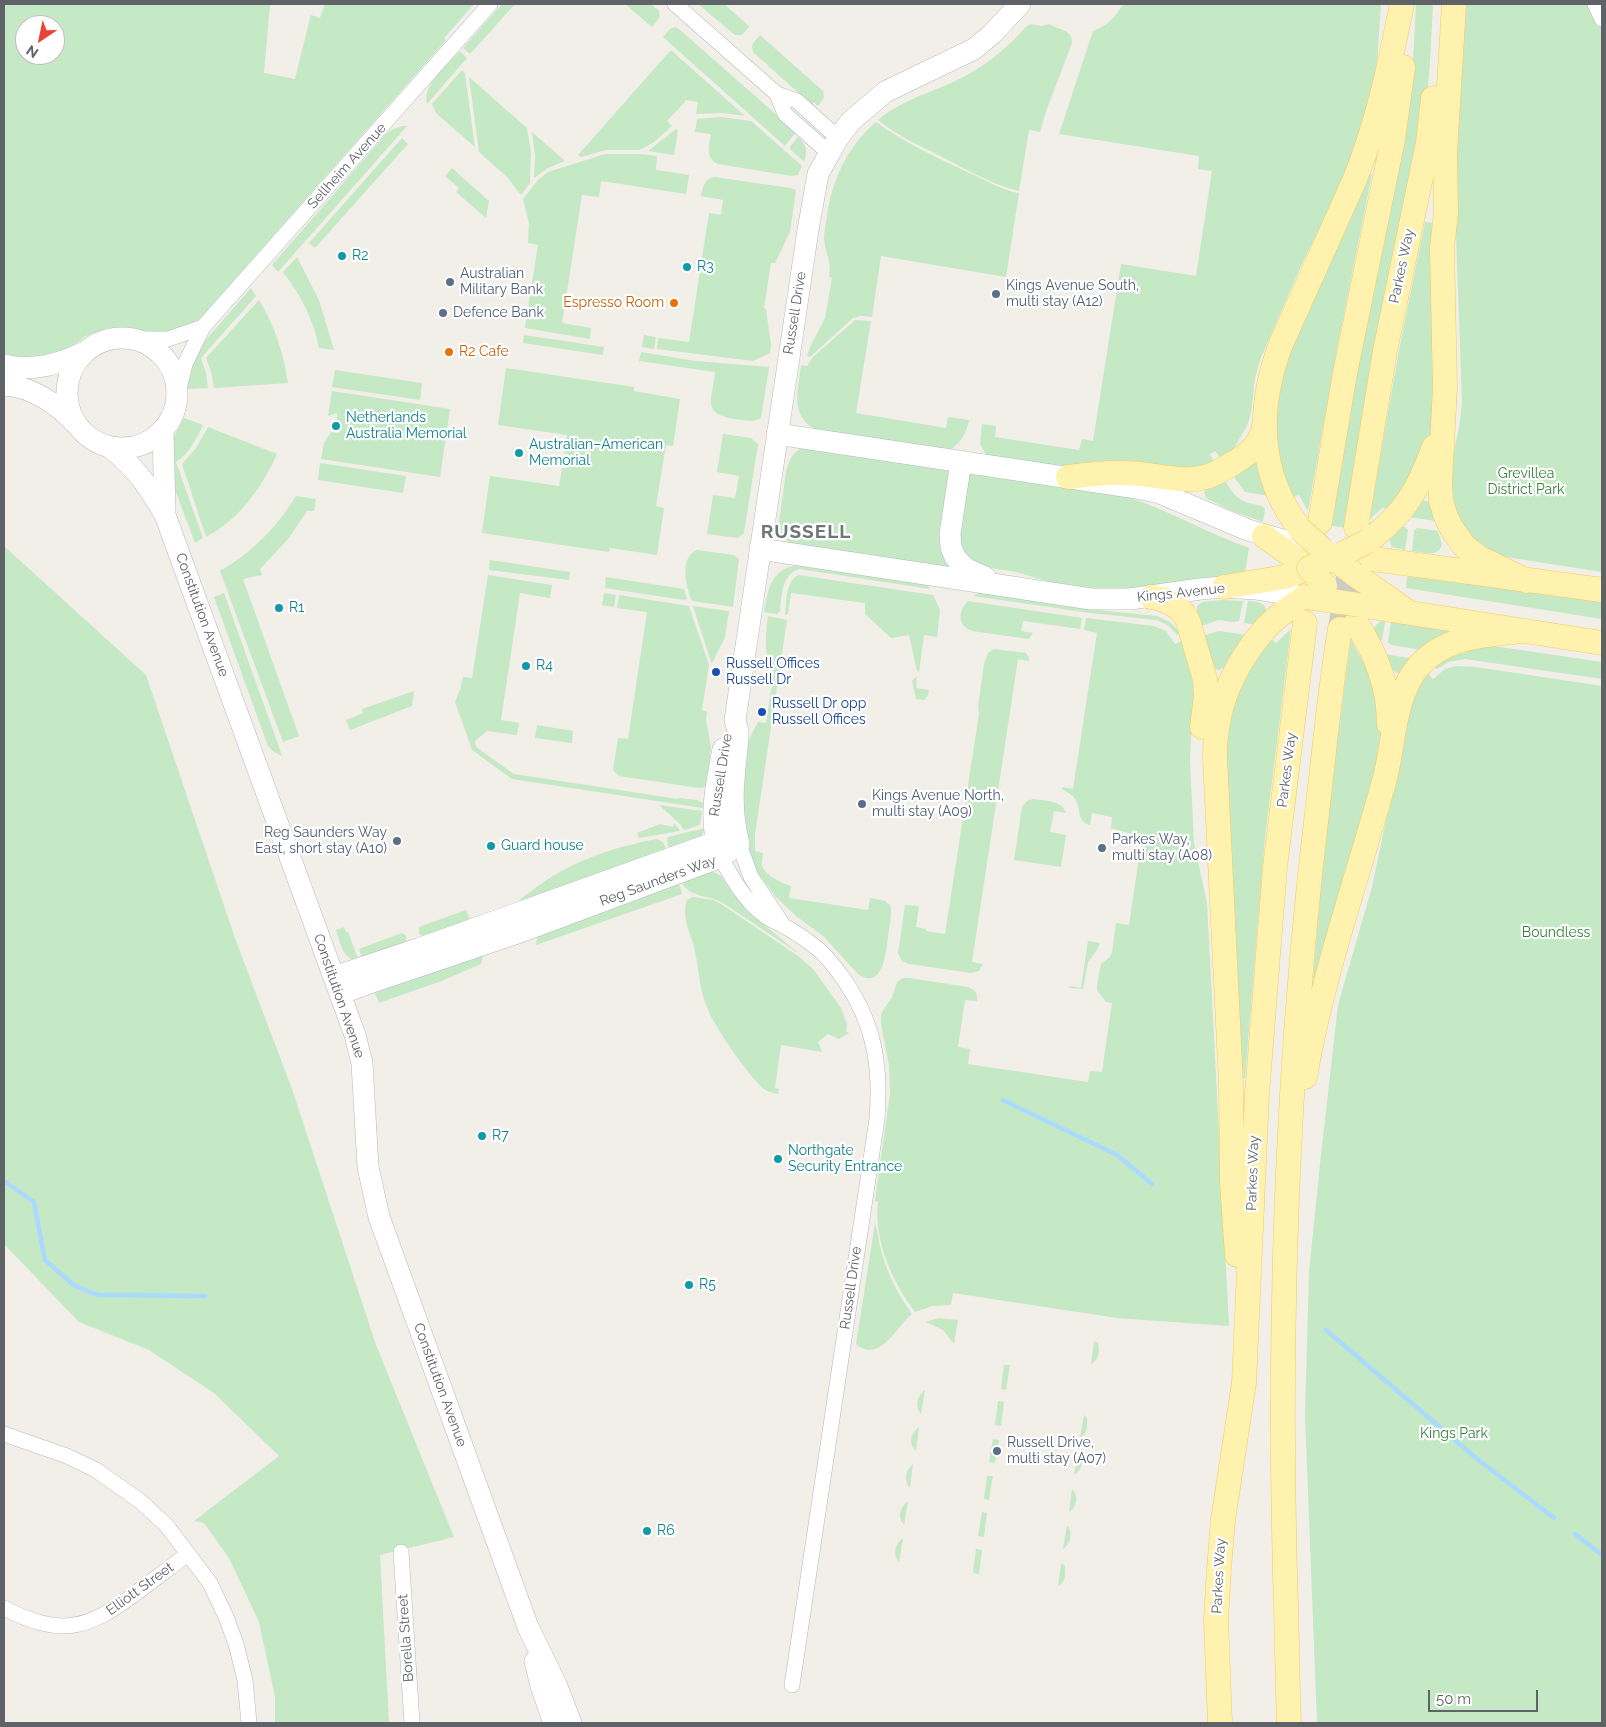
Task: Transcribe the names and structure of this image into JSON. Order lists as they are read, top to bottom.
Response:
{
  "streets": {
    "main road": ["Parkes Way"],
    "street": [
      "Sellheim Avenue",
      "Russell Drive",
      "Kings Avenue",
      "Constitution Avenue",
      "Reg Saunders Way",
      "Elliott Street",
      "Borella Street"
    ]
  },
  "crossings": [
    ["Sellheim Avenue", "Constitution Avenue"],
    ["Russell Drive", "Kings Avenue"],
    ["Russell Drive", "Reg Saunders Way"],
    ["Constitution Avenue", "Reg Saunders Way"]
  ],
  "districts": ["RUSSELL"],
  "parks": ["Grevillea District Park", "Boundless", "Kings Park"],
  "places": [
    "R2",
    "R3",
    "Australian Military Bank",
    "Kings Avenue South, multi stay (A12)",
    "Espresso Room",
    "Defence Bank",
    "R2 Cafe",
    "Netherlands Australia Memorial",
    "Australian–American Memorial",
    "R1",
    "R4",
    "Russell Offices Russell Dr",
    "Russell Dr opp Russell Offices",
    "Kings Avenue North, multi stay (A09)",
    "Reg Saunders Way East, short stay (A10)",
    "Guard house",
    "Parkes Way, multi stay (A08)",
    "R7",
    "Northgate Security Entrance",
    "R5",
    "Russell Drive, multi stay (A07)",
    "R6"
  ],
  "scale_bar": "50 m",
  "north": "bottom left"
}
